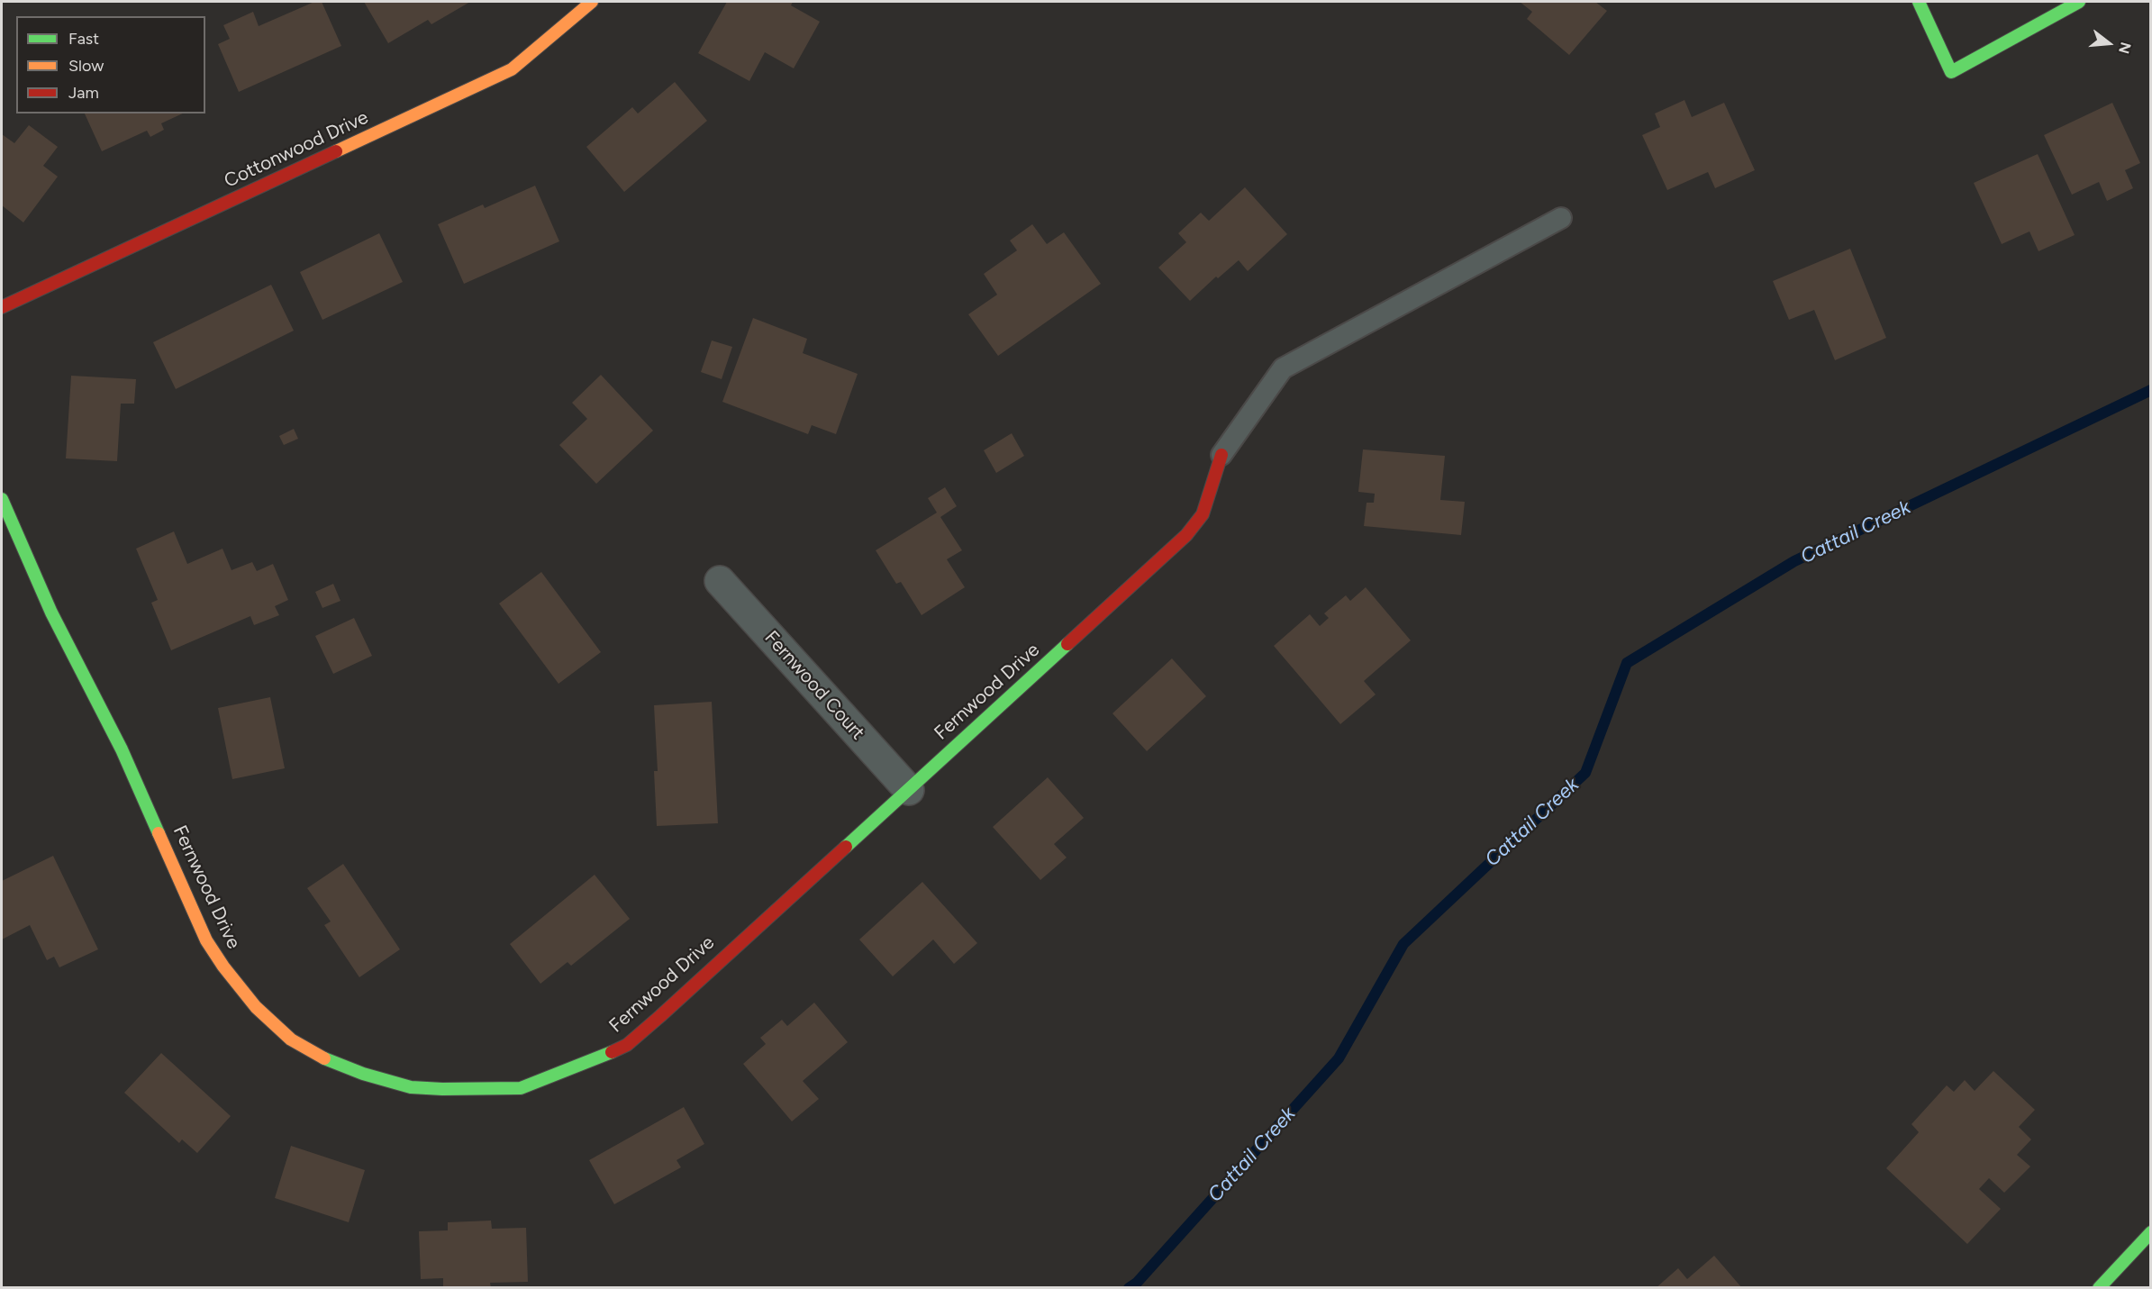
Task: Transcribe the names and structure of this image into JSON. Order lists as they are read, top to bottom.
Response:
{
  "streets": {
    "street": ["Cottonwood Drive", "Fernwood Court", "Fernwood Drive"]
  },
  "crossings": [
    ["Fernwood Court", "Fernwood Drive"]
  ],
  "water": ["Cattail Creek"],
  "legend": ["Fast", "Slow", "Jam"],
  "north": "right"
}
